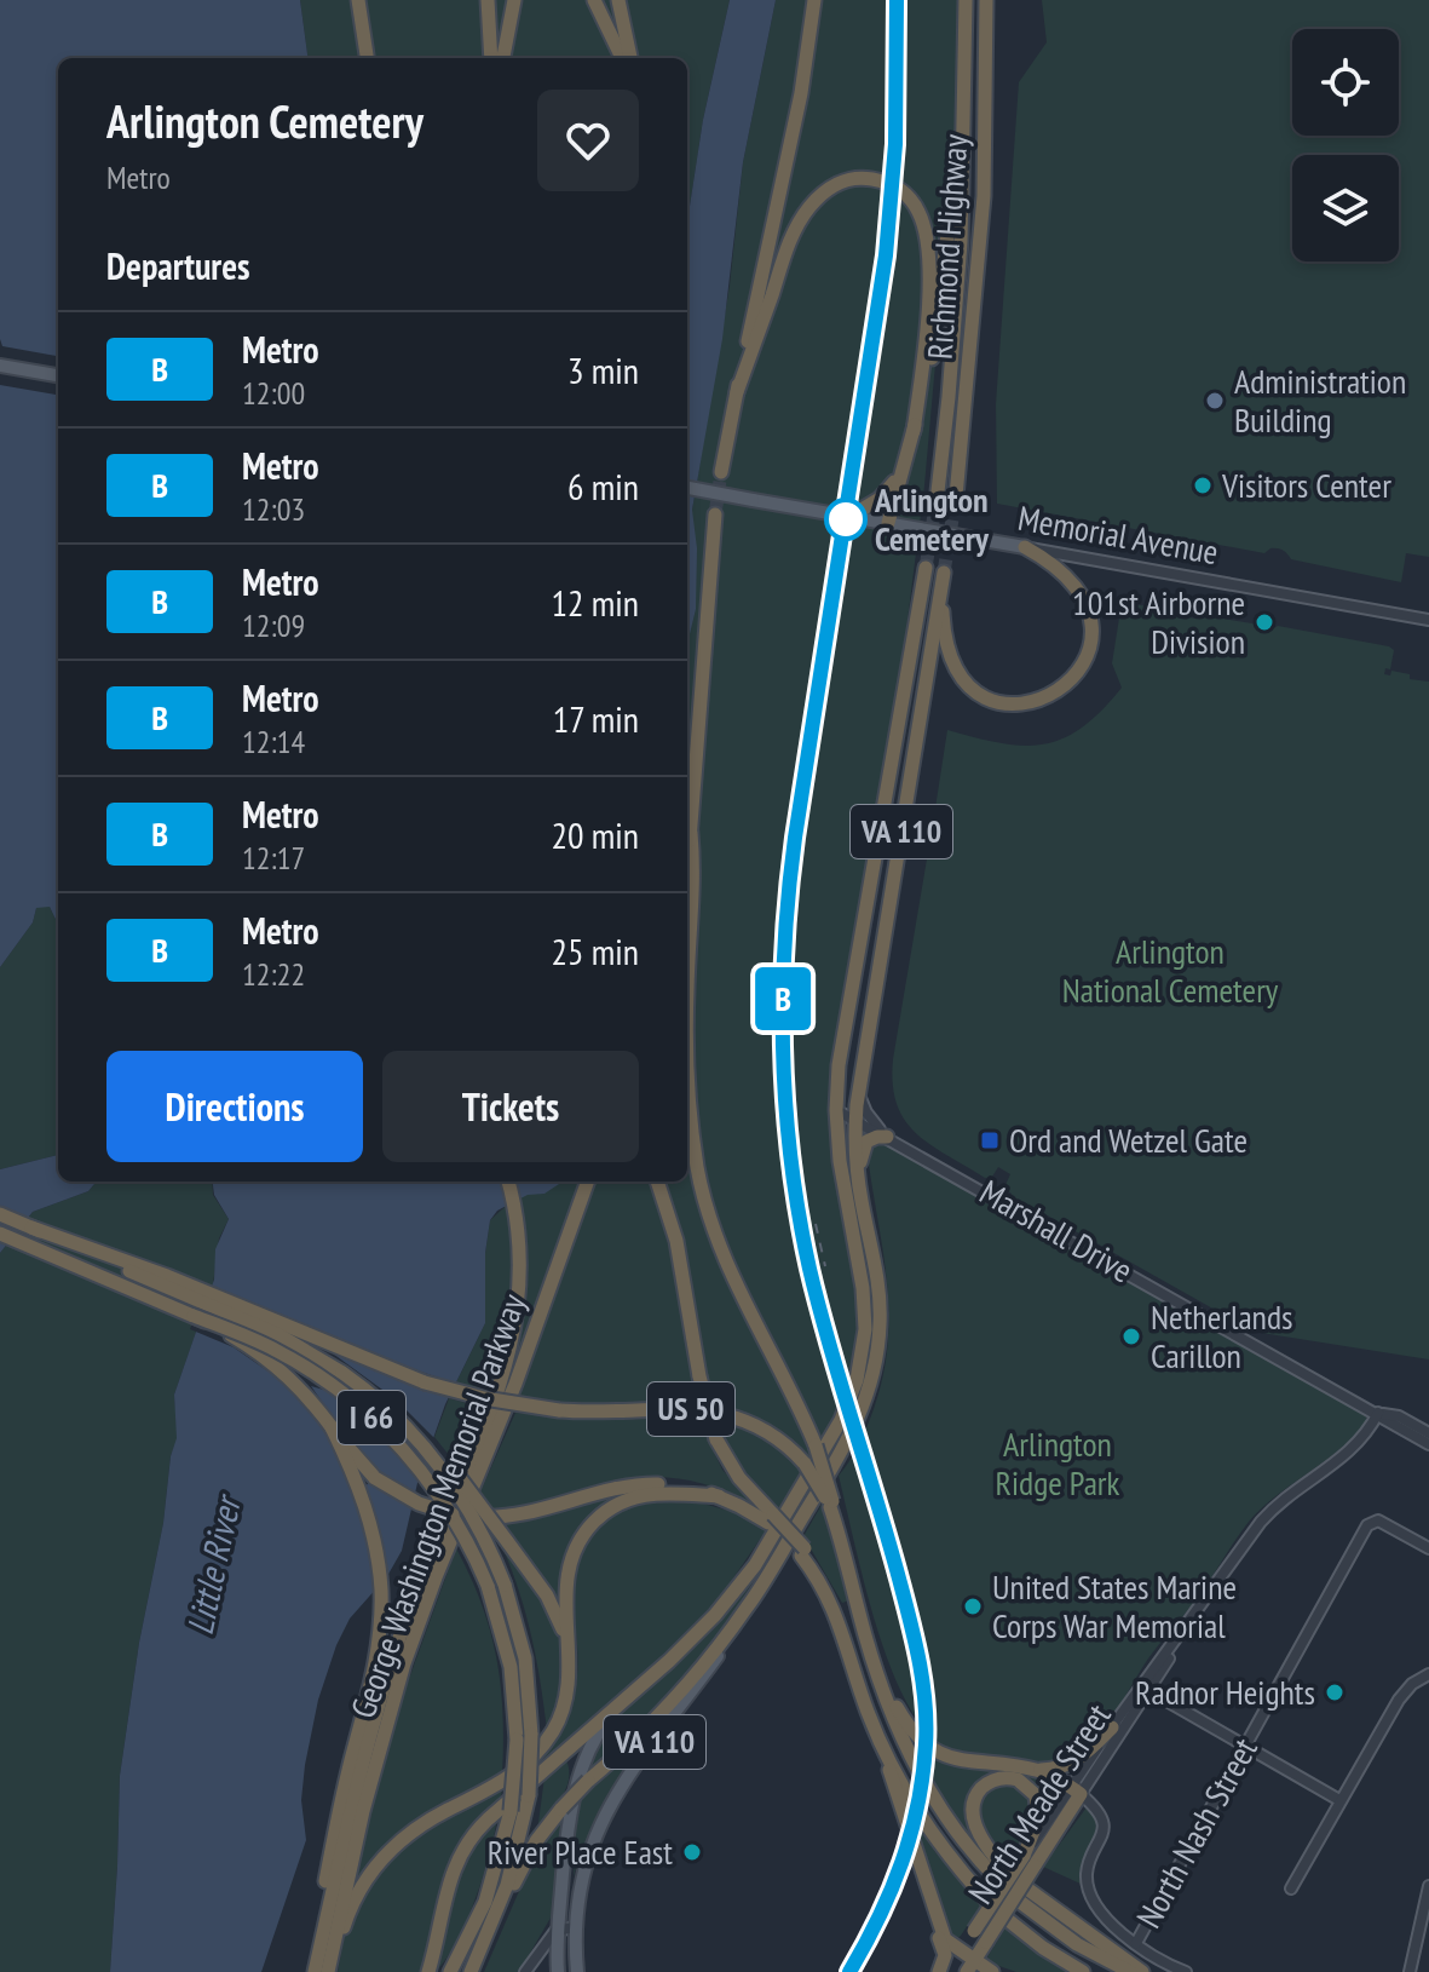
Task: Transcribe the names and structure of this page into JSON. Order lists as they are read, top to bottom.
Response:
{
  "streets": {
    "highway": [
      "Richmond Highway",
      "VA 110",
      "US 50",
      "I 66",
      "George Washington Memorial Parkway",
      "North Meade Street"
    ],
    "main road": ["Memorial Avenue"],
    "street": ["Marshall Drive", "North Nash Street"]
  },
  "crossings": [
    ["Memorial Avenue", "VA 110"],
    ["VA 110", "Marshall Drive"],
    ["Marshall Drive", "North Meade Street"],
    ["US 50", "I 66"],
    ["US 50", "North Meade Street"]
  ],
  "water": ["Little River"],
  "parks": ["Arlington National Cemetery", "Arlington Ridge Park"],
  "places": {
    "other": [
      "Administration Building",
      "Visitors Center",
      "Arlington Cemetery",
      "101st Airborne Division",
      "Netherlands Carillon",
      "United States Marine Corps War Memorial",
      "Radnor Heights",
      "River Place East"
    ],
    "transit": ["Ord and Wetzel Gate"]
  },
  "lines": ["metro line B"],
  "page": {
    "on_map": "B",
    "heading": [
      ["Arlington Cemetery", "Metro"],
      "Departures"
    ],
    "list": [
      {
        "mark": "B",
        "name": "Metro",
        "note": "12:00",
        "value": "3 min"
      },
      {
        "mark": "B",
        "name": "Metro",
        "note": "12:03",
        "value": "6 min"
      },
      {
        "mark": "B",
        "name": "Metro",
        "note": "12:09",
        "value": "12 min"
      },
      {
        "mark": "B",
        "name": "Metro",
        "note": "12:14",
        "value": "17 min"
      },
      {
        "mark": "B",
        "name": "Metro",
        "note": "12:17",
        "value": "20 min"
      },
      {
        "mark": "B",
        "name": "Metro",
        "note": "12:22",
        "value": "25 min"
      }
    ],
    "buttons": ["Directions", "Tickets"]
  }
}
